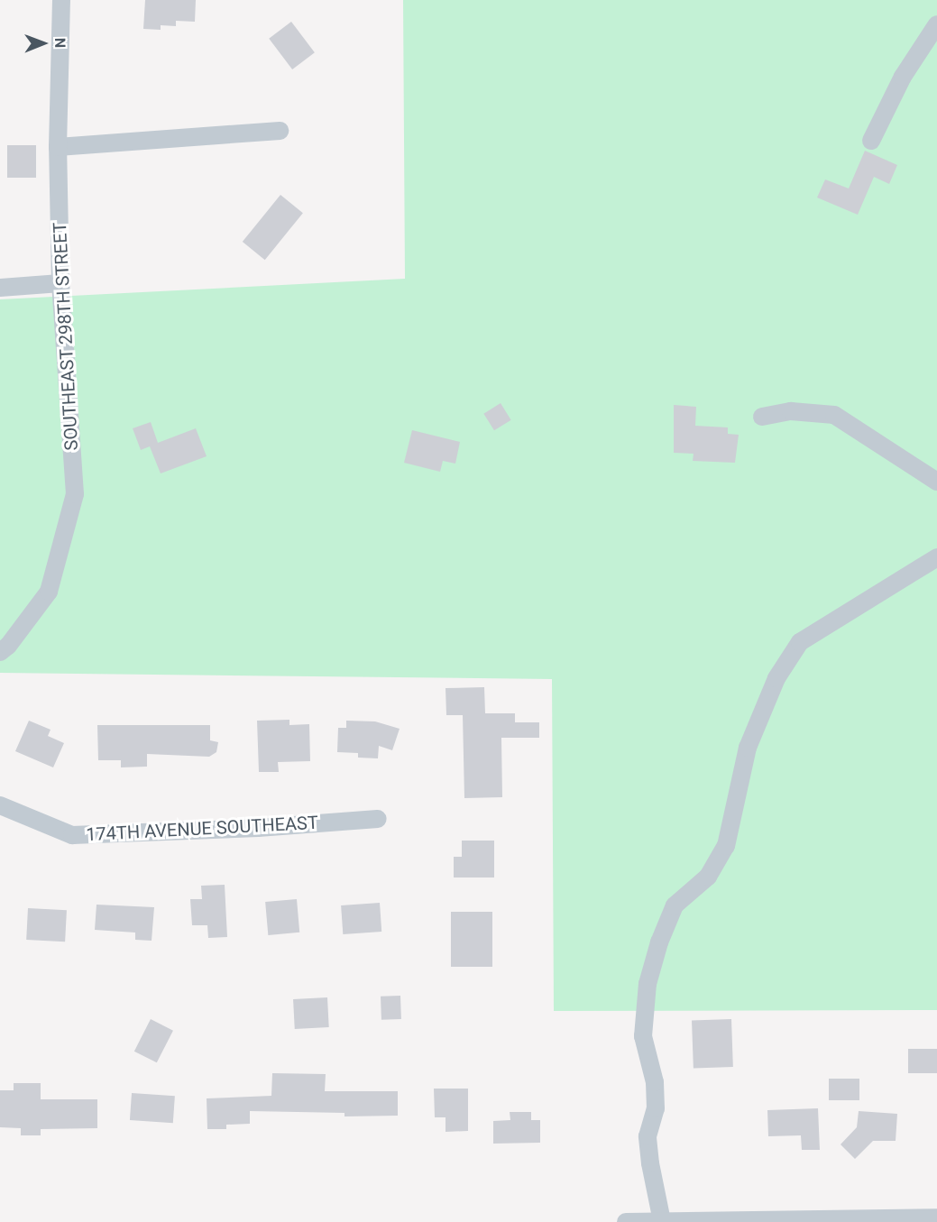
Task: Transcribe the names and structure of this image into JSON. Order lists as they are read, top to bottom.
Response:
{
  "streets": {
    "street": ["SOUTHEAST 298TH STREET", "174TH AVENUE SOUTHEAST"]
  },
  "north": "right"
}
